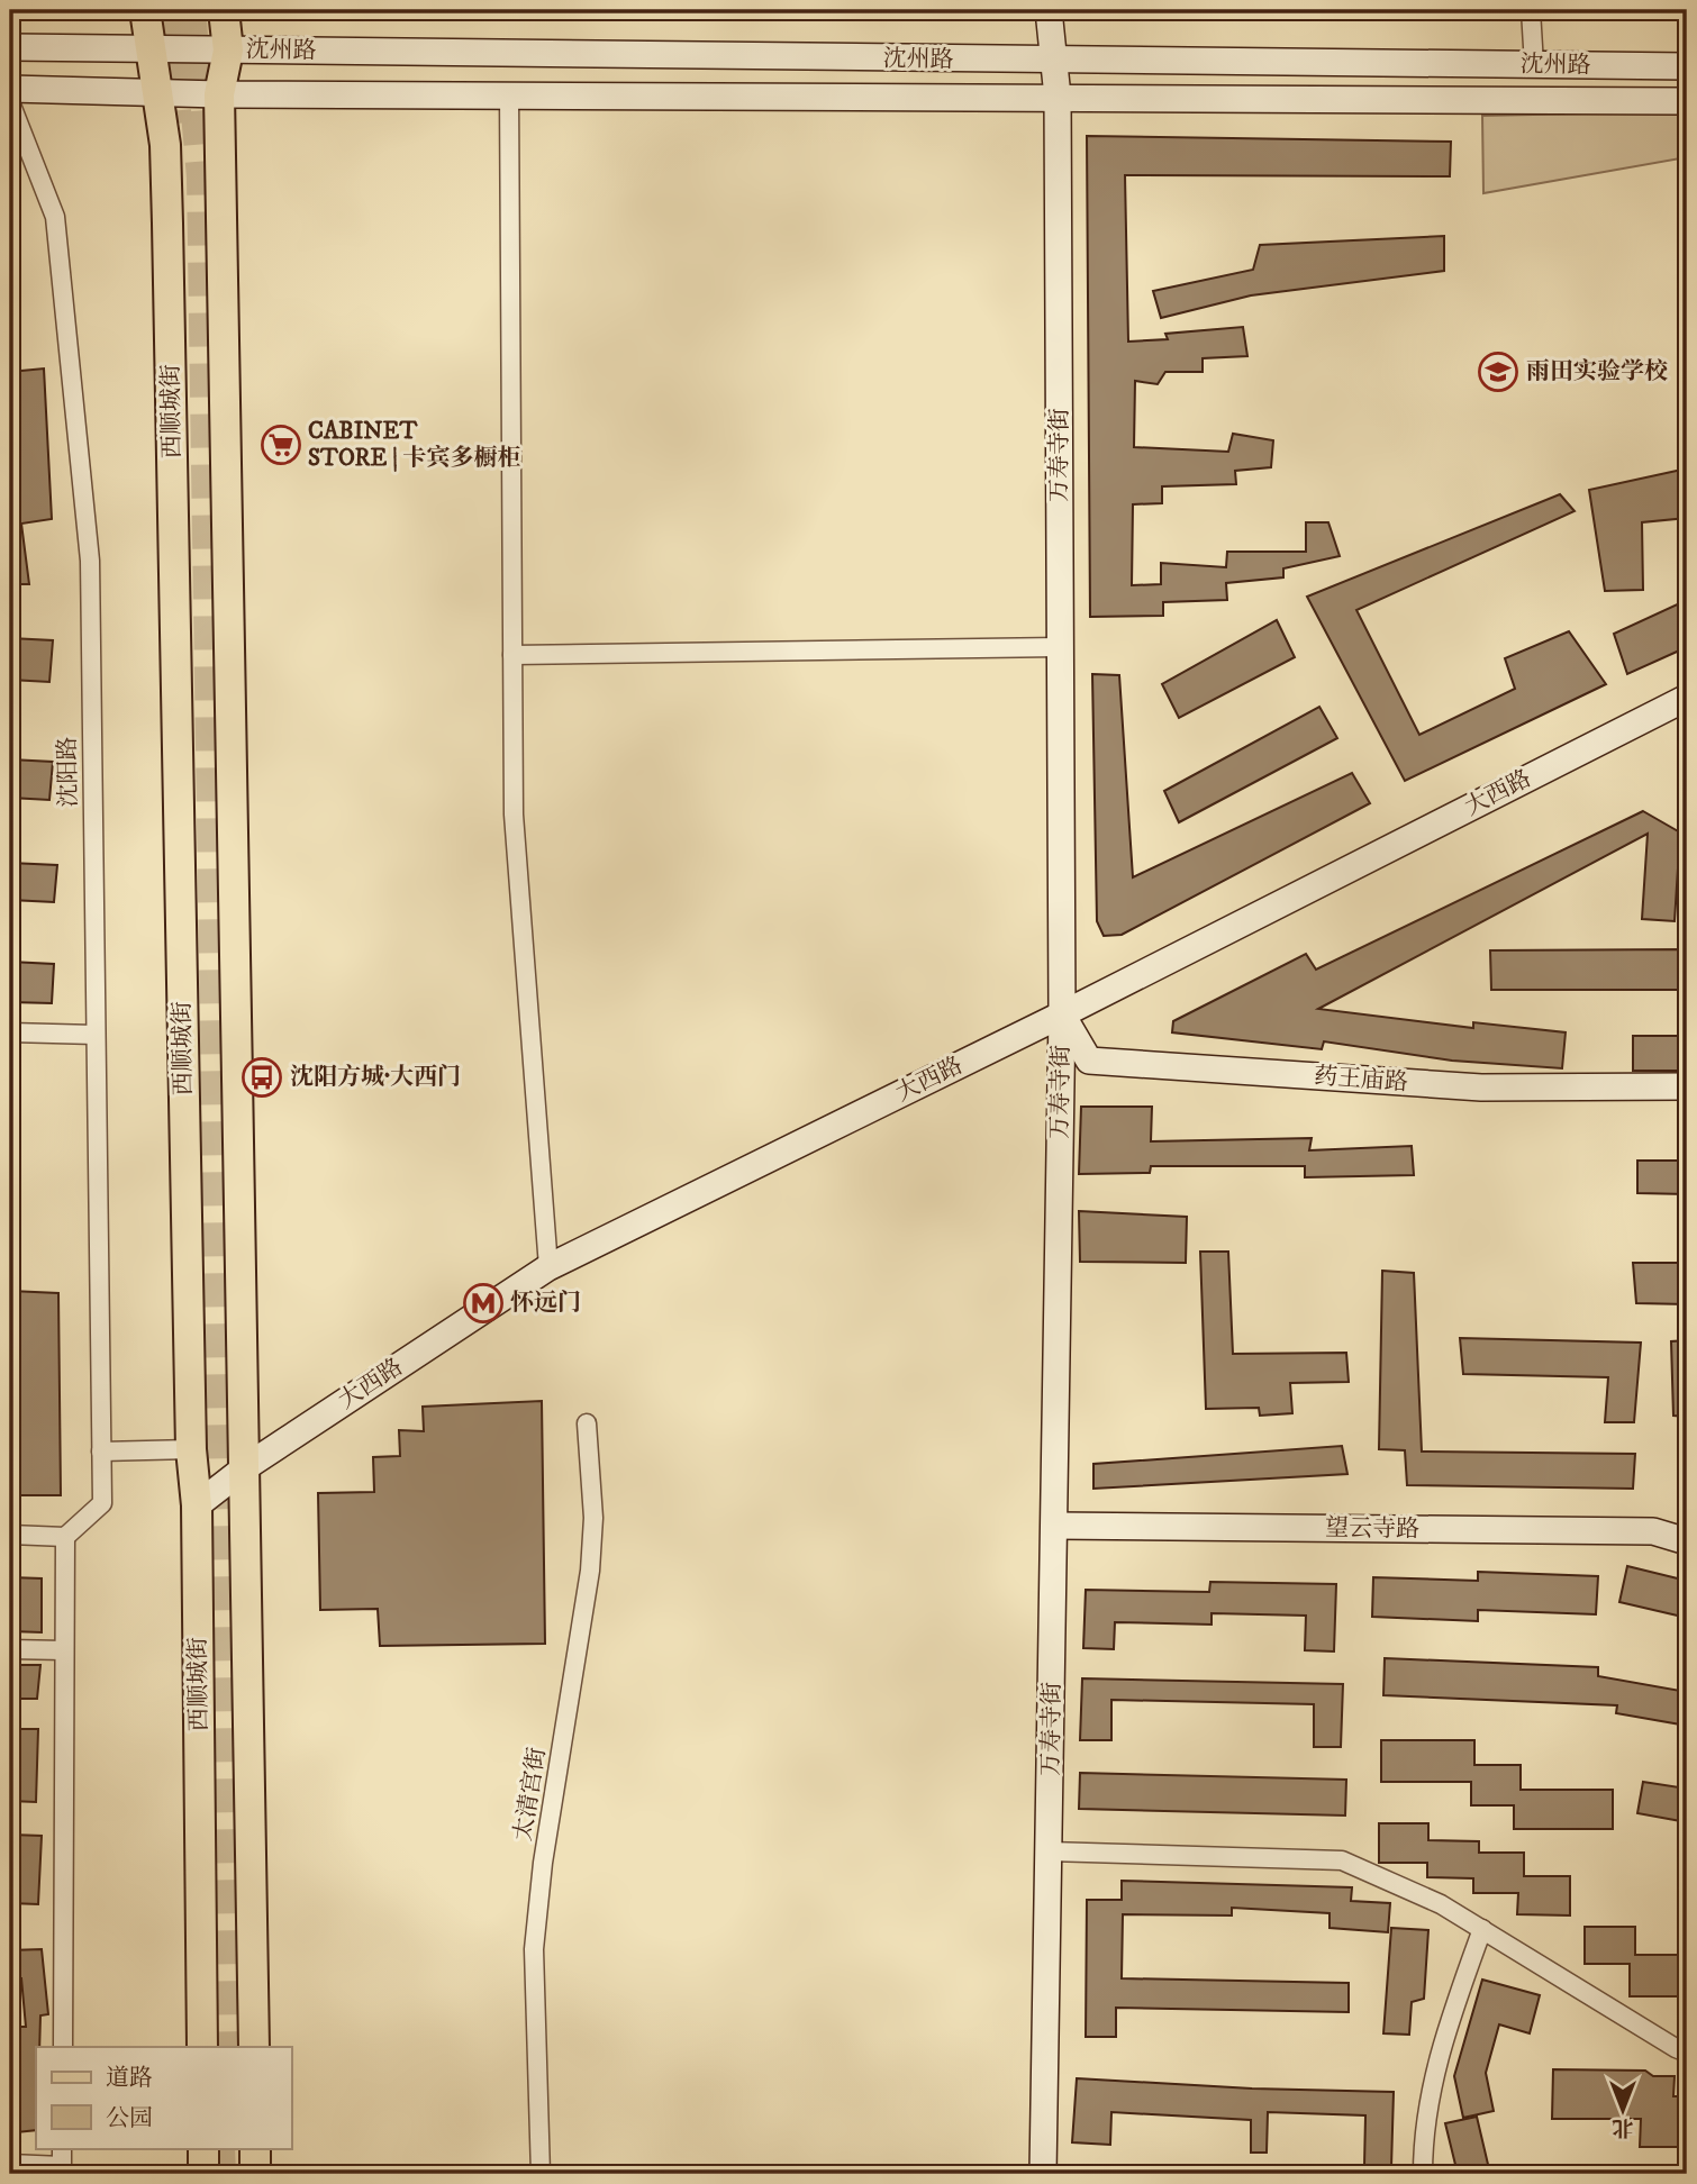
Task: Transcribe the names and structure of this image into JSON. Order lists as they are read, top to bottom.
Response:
{
  "streets": {
    "main road": [
      "沈州路",
      "西顺城街",
      "万寿寺街",
      "大西路",
      "药王庙路",
      "望云寺路"
    ],
    "street": ["沈阳路", "太清宫街"]
  },
  "crossings": [
    ["沈州路", "西顺城街"],
    ["沈州路", "万寿寺街"],
    ["西顺城街", "大西路"],
    ["万寿寺街", "大西路"],
    ["万寿寺街", "药王庙路"],
    ["万寿寺街", "望云寺路"],
    ["大西路", "药王庙路"]
  ],
  "places": {
    "school or university": ["雨田实验学校"],
    "supermarket": ["CABINET STORE | 卡宾多橱柜"],
    "bus stop": ["沈阳方城·大西门"],
    "metro station": ["怀远门"]
  },
  "legend": ["道路", "公园"],
  "north": "bottom"
}
